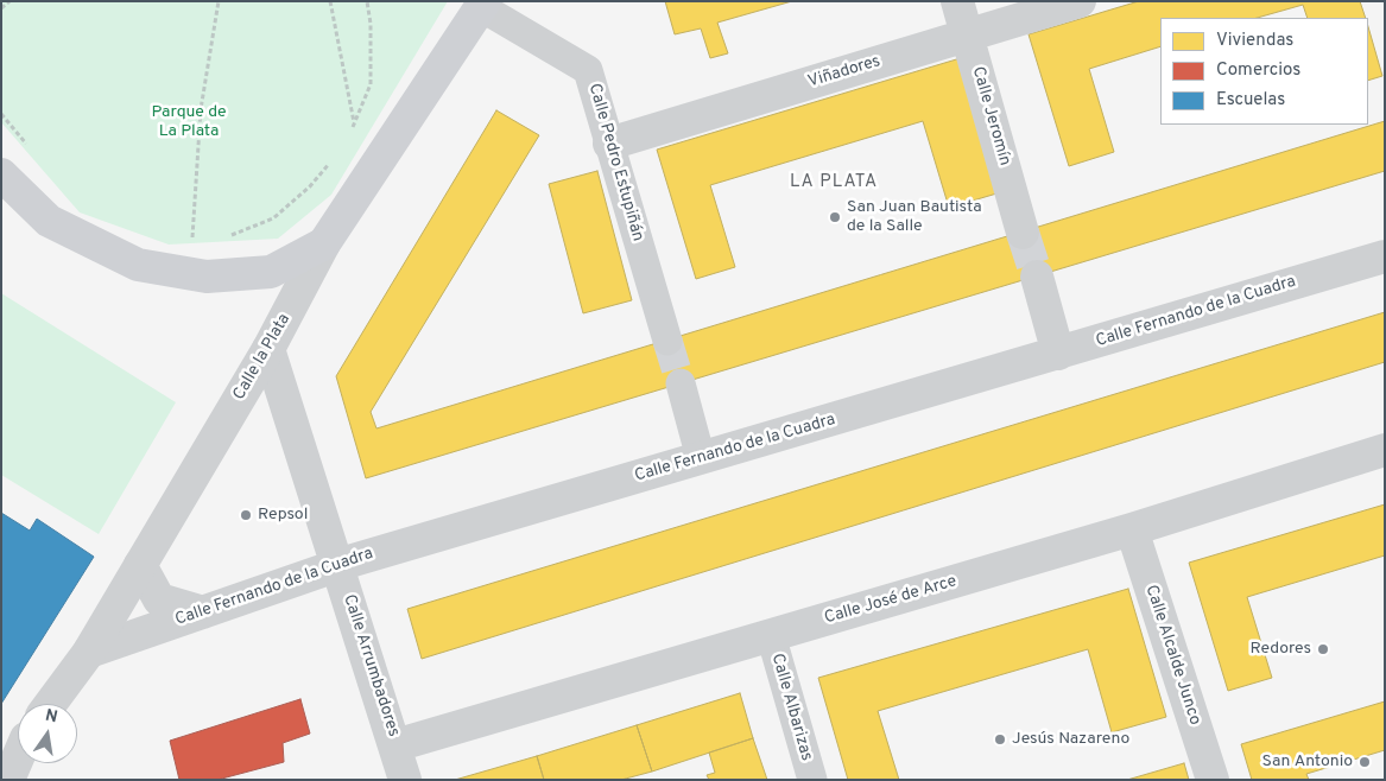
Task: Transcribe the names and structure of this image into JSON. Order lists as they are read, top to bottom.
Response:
{
  "streets": {
    "main road": ["Calle la Plata"],
    "street": [
      "Viñadores",
      "Calle Jeromín",
      "Calle Pedro Estupiñán",
      "Calle Fernando de la Cuadra",
      "Calle José de Arce",
      "Calle Alcalde Junco",
      "Calle Arrumbadores",
      "Calle Albarizas"
    ]
  },
  "crossings": [
    ["Viñadores", "Calle Jeromín"],
    ["Viñadores", "Calle Pedro Estupiñán"],
    ["Calle Pedro Estupiñán", "Calle la Plata"],
    ["Calle Fernando de la Cuadra", "Calle la Plata"],
    ["Calle Fernando de la Cuadra", "Calle Arrumbadores"],
    ["Calle la Plata", "Calle Arrumbadores"],
    ["Calle José de Arce", "Calle Alcalde Junco"],
    ["Calle José de Arce", "Calle Arrumbadores"],
    ["Calle José de Arce", "Calle Albarizas"]
  ],
  "districts": ["LA PLATA"],
  "parks": ["Parque de La Plata"],
  "places": [
    "San Juan Bautista de la Salle",
    "Repsol",
    "Redores",
    "Jesús Nazareno",
    "San Antonio"
  ],
  "legend": ["Viviendas", "Comercios", "Escuelas"],
  "north": "top"
}
